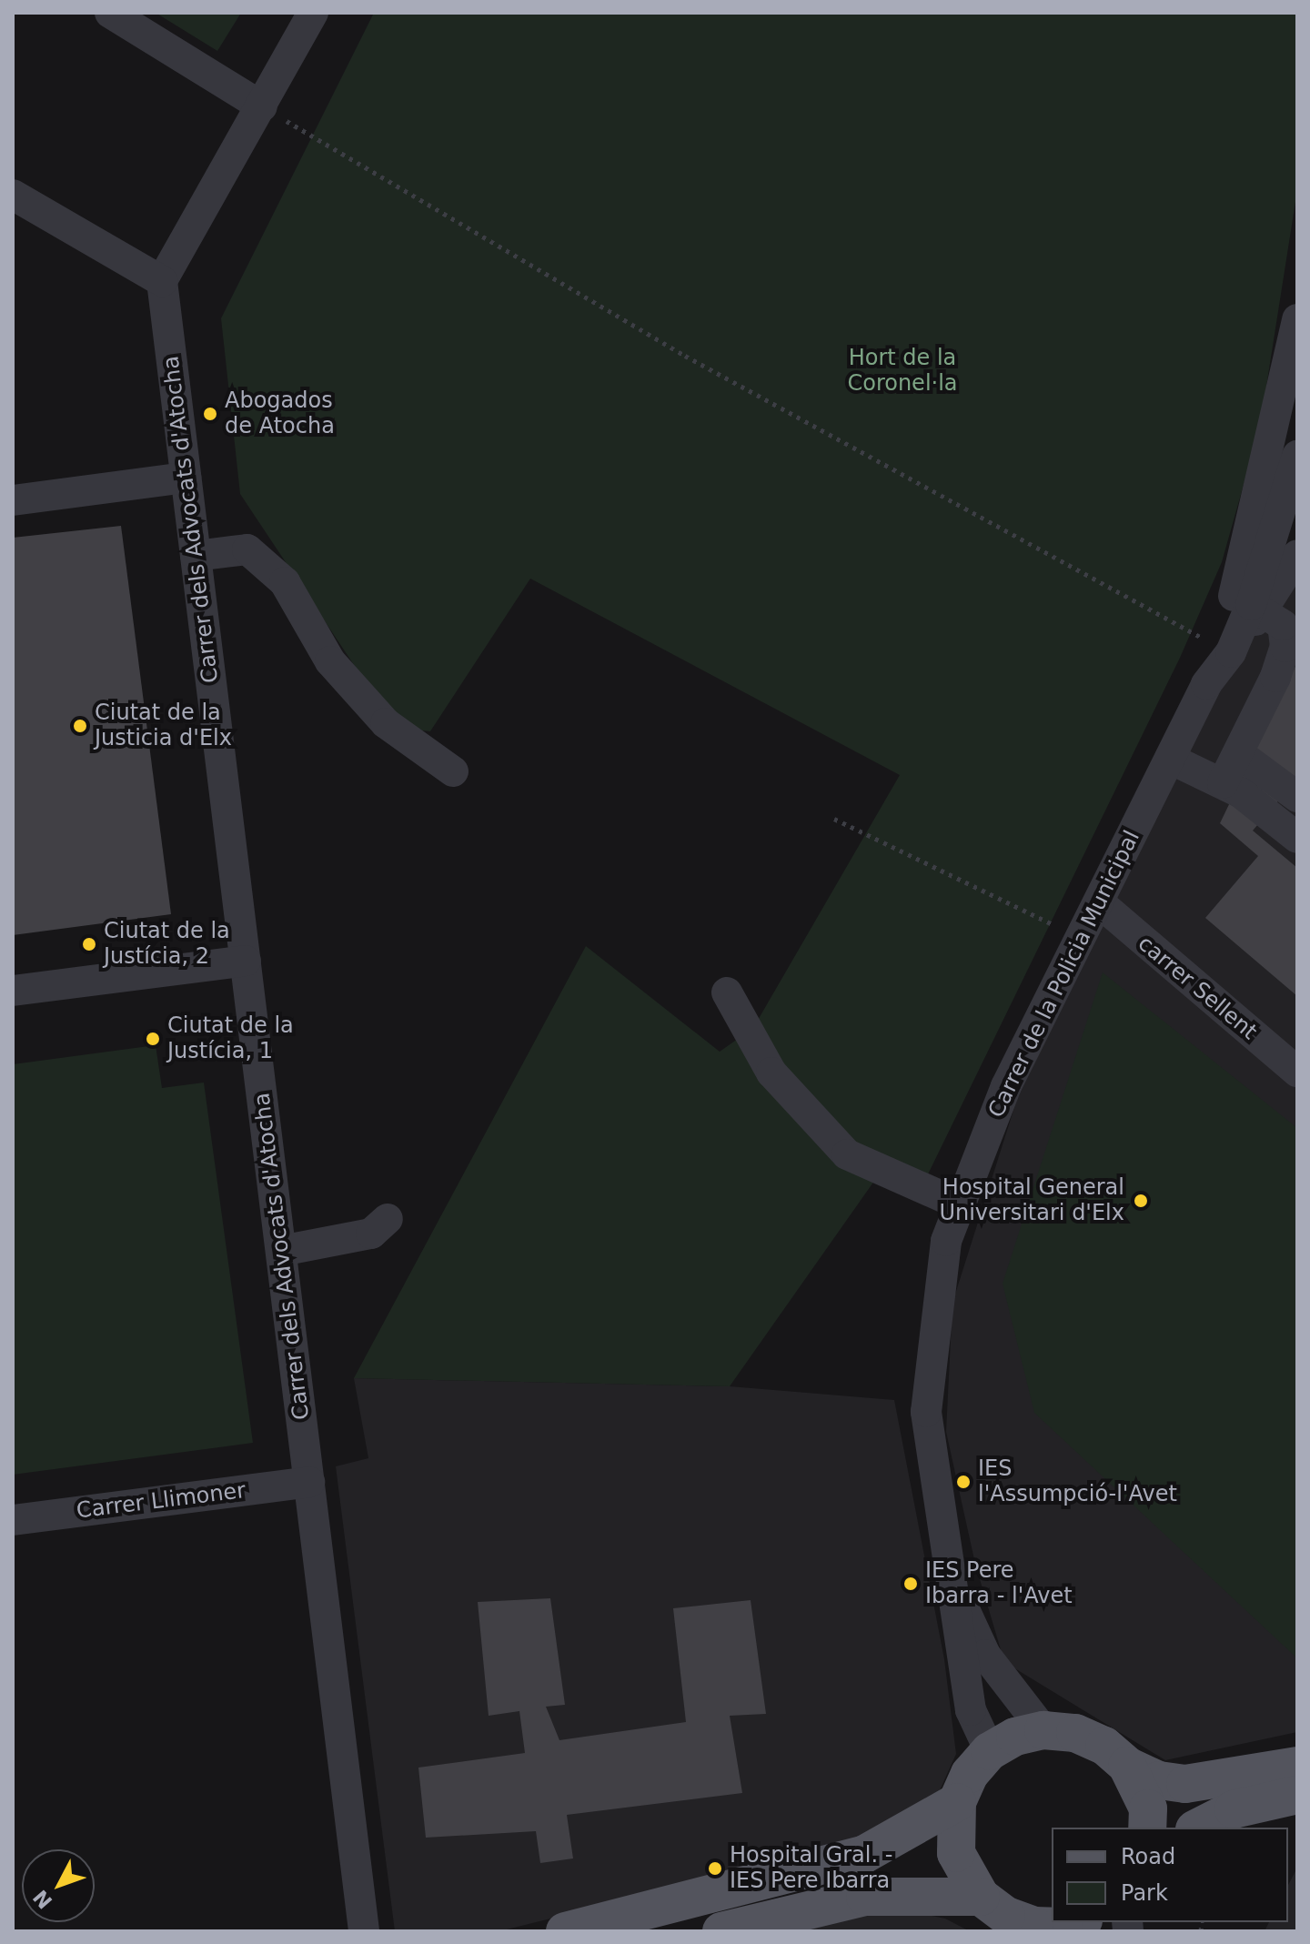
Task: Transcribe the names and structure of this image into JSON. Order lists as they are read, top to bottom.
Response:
{
  "streets": {
    "street": [
      "Carrer dels Advocats d'Atocha",
      "Carrer de la Policia Municipal",
      "carrer Sellent",
      "Carrer Llimoner"
    ]
  },
  "crossings": [
    ["Carrer dels Advocats d'Atocha", "Carrer Llimoner"],
    ["Carrer de la Policia Municipal", "carrer Sellent"]
  ],
  "parks": ["Hort de la Coronel·la"],
  "places": [
    "Abogados de Atocha",
    "Ciutat de la Justicia d'Elx",
    "Ciutat de la Justícia, 2",
    "Ciutat de la Justícia, 1",
    "Hospital General Universitari d'Elx",
    "IES l'Assumpció-l'Avet",
    "IES Pere Ibarra - l'Avet",
    "Hospital Gral. - IES Pere Ibarra"
  ],
  "legend": ["Road", "Park"],
  "north": "bottom left"
}
